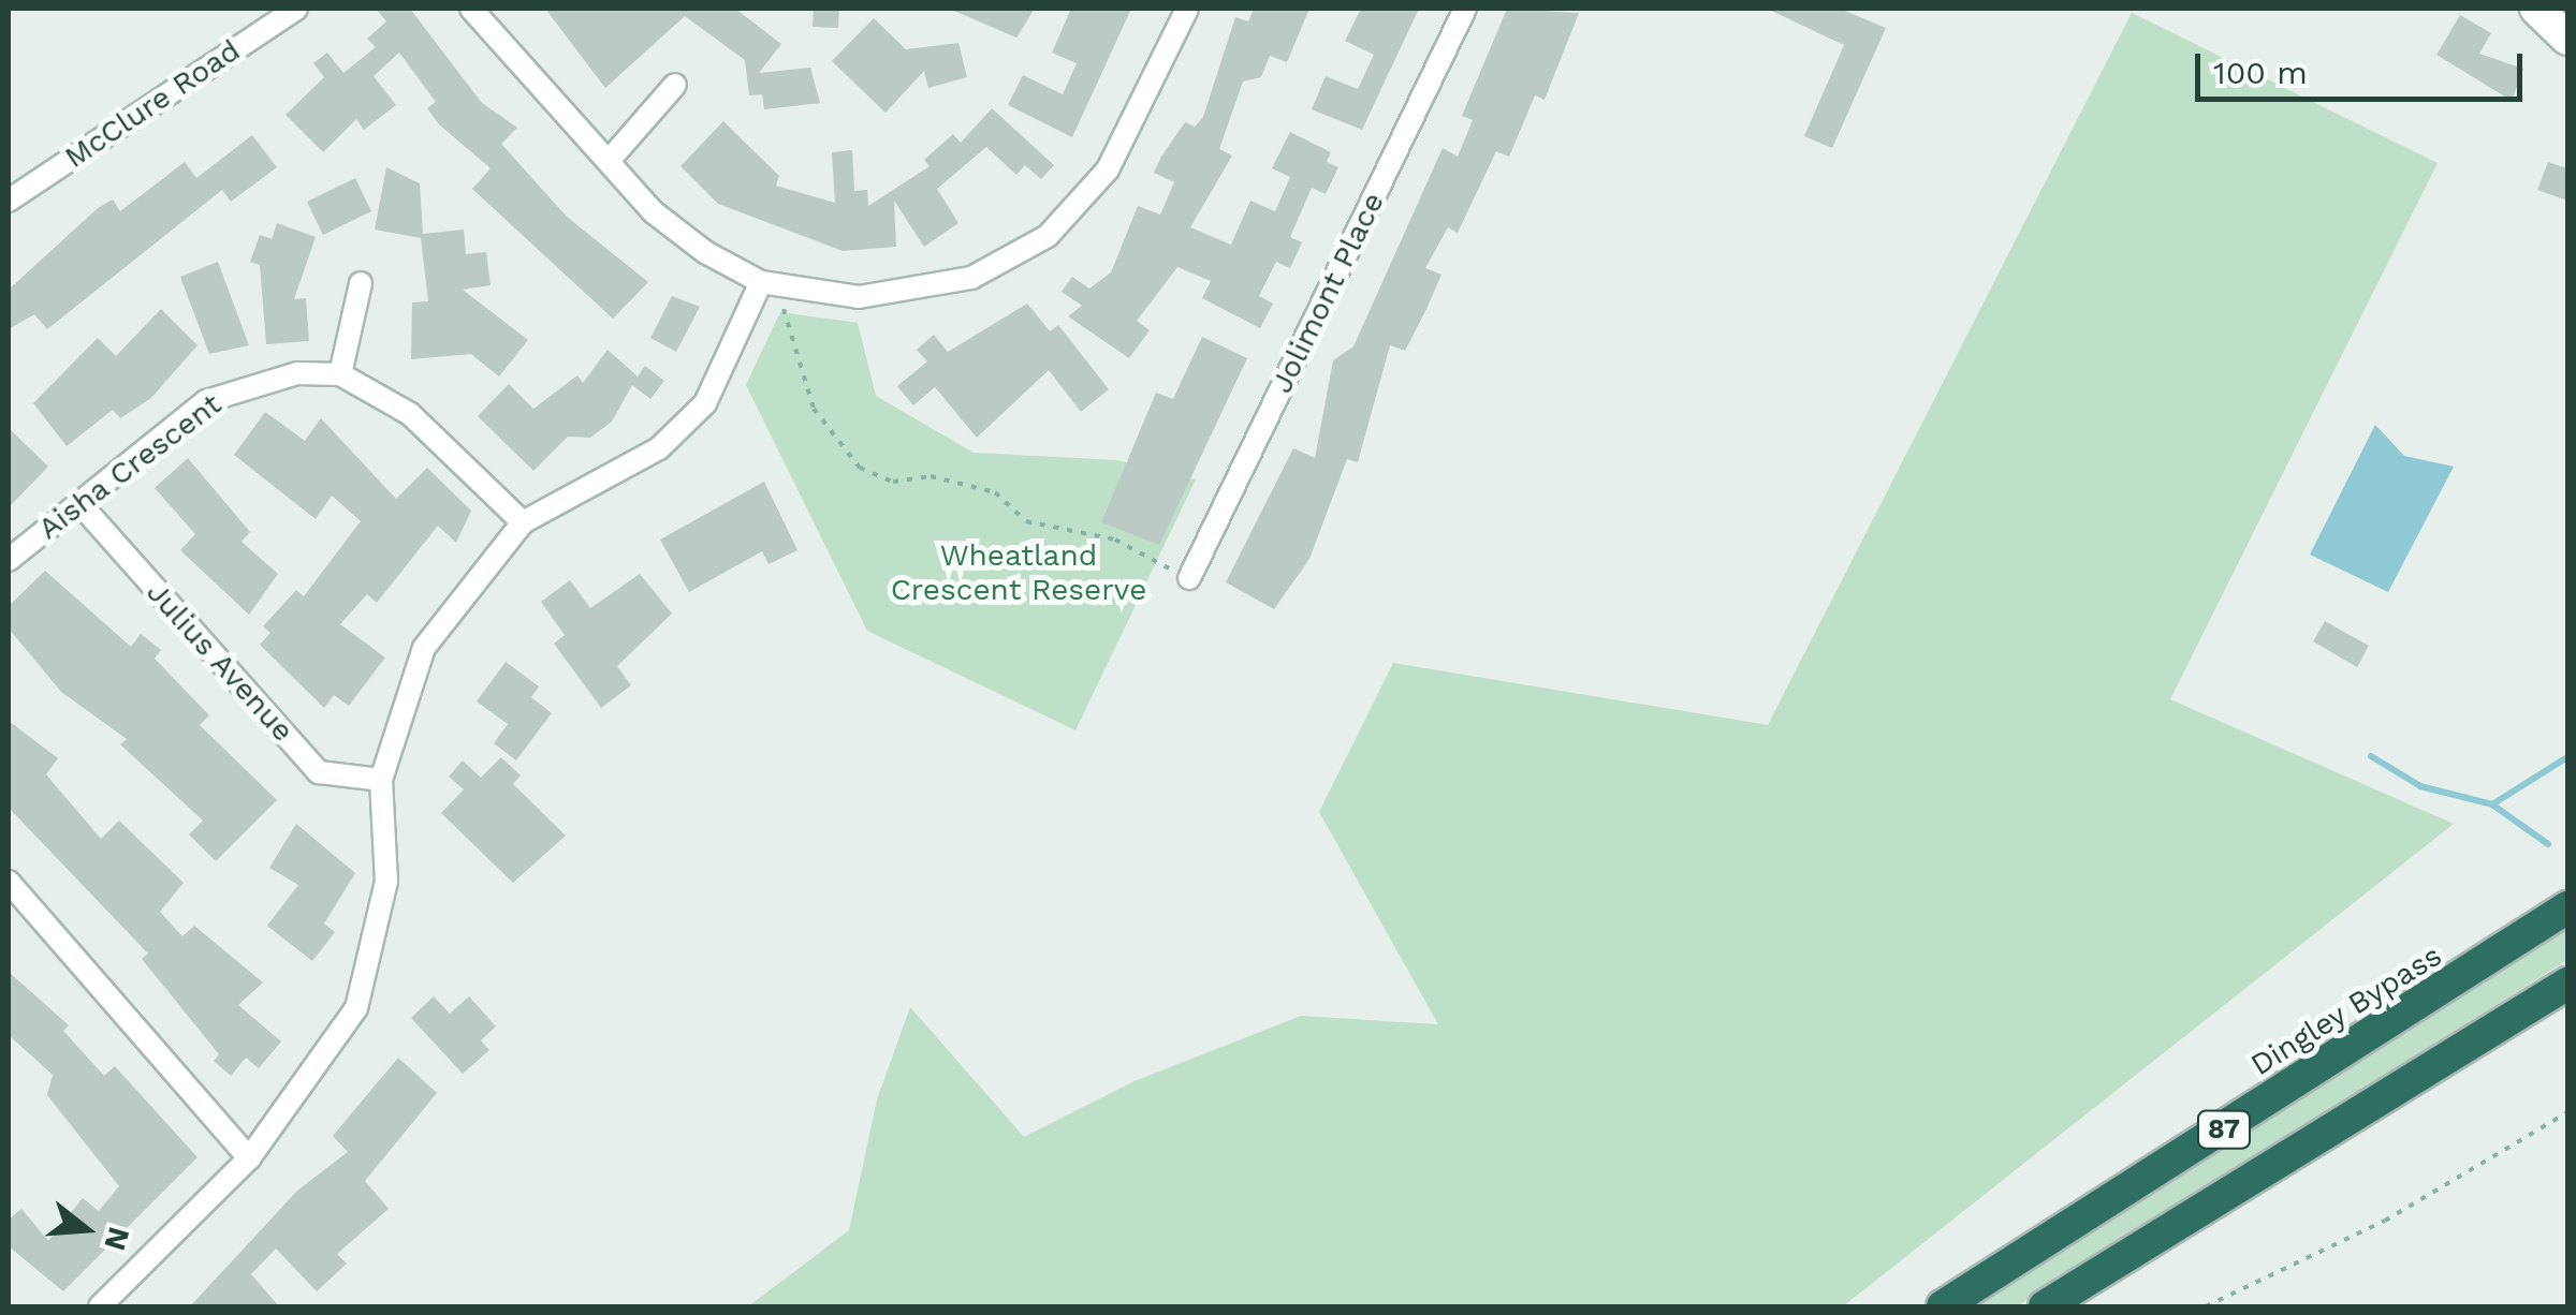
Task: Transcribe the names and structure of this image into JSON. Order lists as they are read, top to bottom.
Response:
{
  "streets": {
    "highway": ["Dingley Bypass", "87"],
    "street": [
      "McClure Road",
      "Jolimont Place",
      "Aisha Crescent",
      "Julius Avenue"
    ]
  },
  "crossings": [
    ["Aisha Crescent", "Julius Avenue"]
  ],
  "parks": ["Wheatland Crescent Reserve"],
  "scale_bar": "100 m",
  "north": "right"
}
